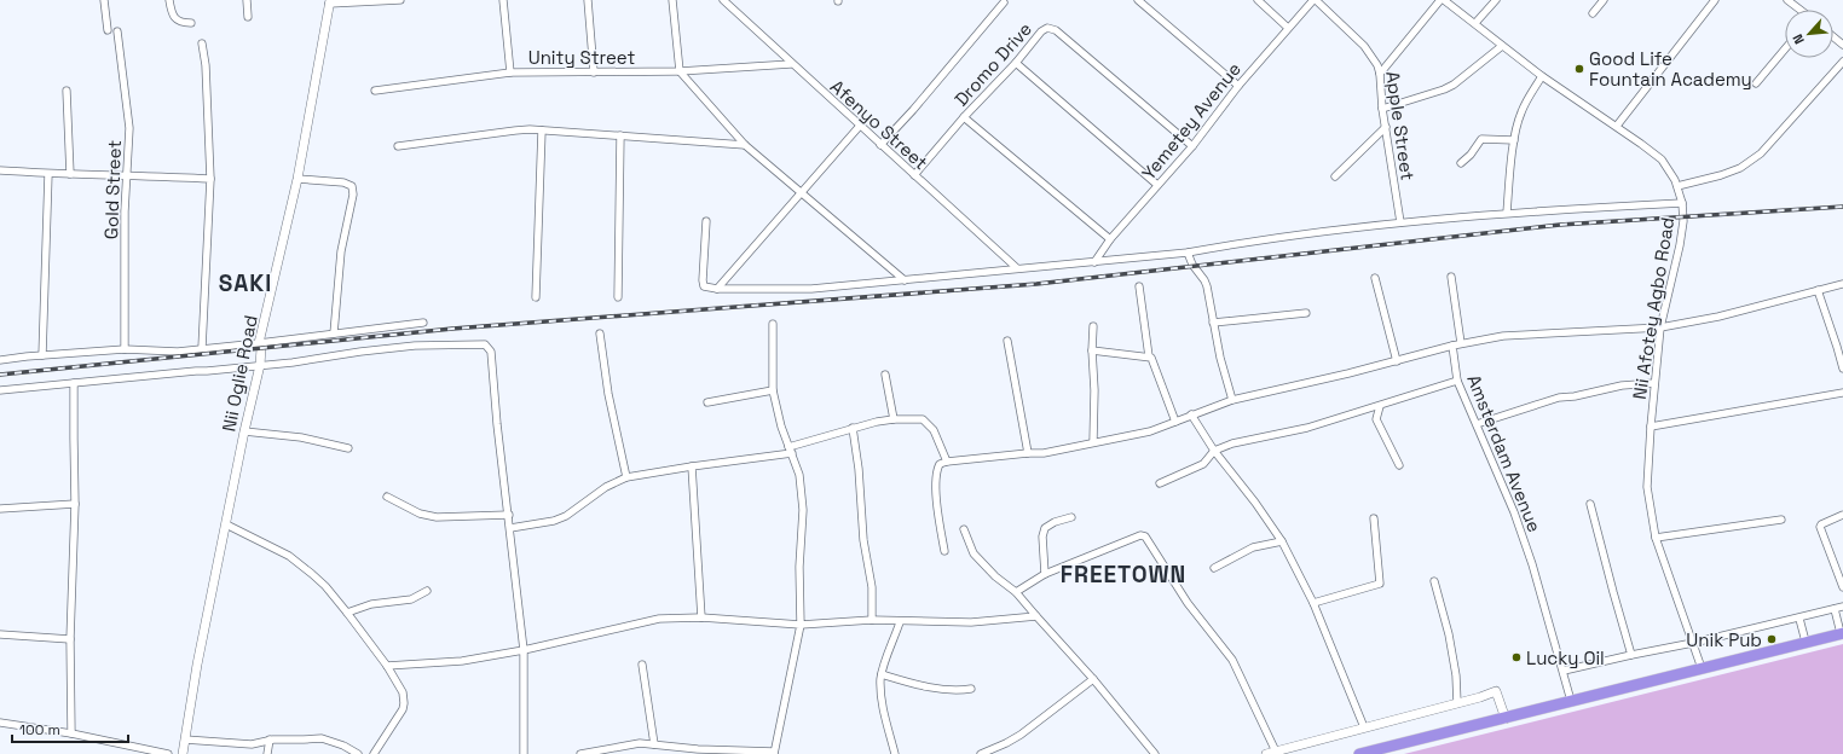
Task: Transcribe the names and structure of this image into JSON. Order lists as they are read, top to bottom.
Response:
{
  "streets": {
    "street": [
      "Unity Street",
      "Dromo Drive",
      "Yemetey Avenue",
      "Afenyo Street",
      "Apple Street",
      "Gold Street",
      "Nii Afotey Agbo Road",
      "Nii Oglie Road",
      "Amsterdam Avenue"
    ]
  },
  "crossings": [
    ["Unity Street", "Afenyo Street"],
    ["Dromo Drive", "Yemetey Avenue"],
    ["Dromo Drive", "Afenyo Street"],
    ["Yemetey Avenue", "Apple Street"]
  ],
  "districts": ["SAKI", "FREETOWN"],
  "places": ["Good Life Fountain Academy", "Unik Pub", "Lucky Oil"],
  "scale_bar": "100 m",
  "north": "bottom left"
}
